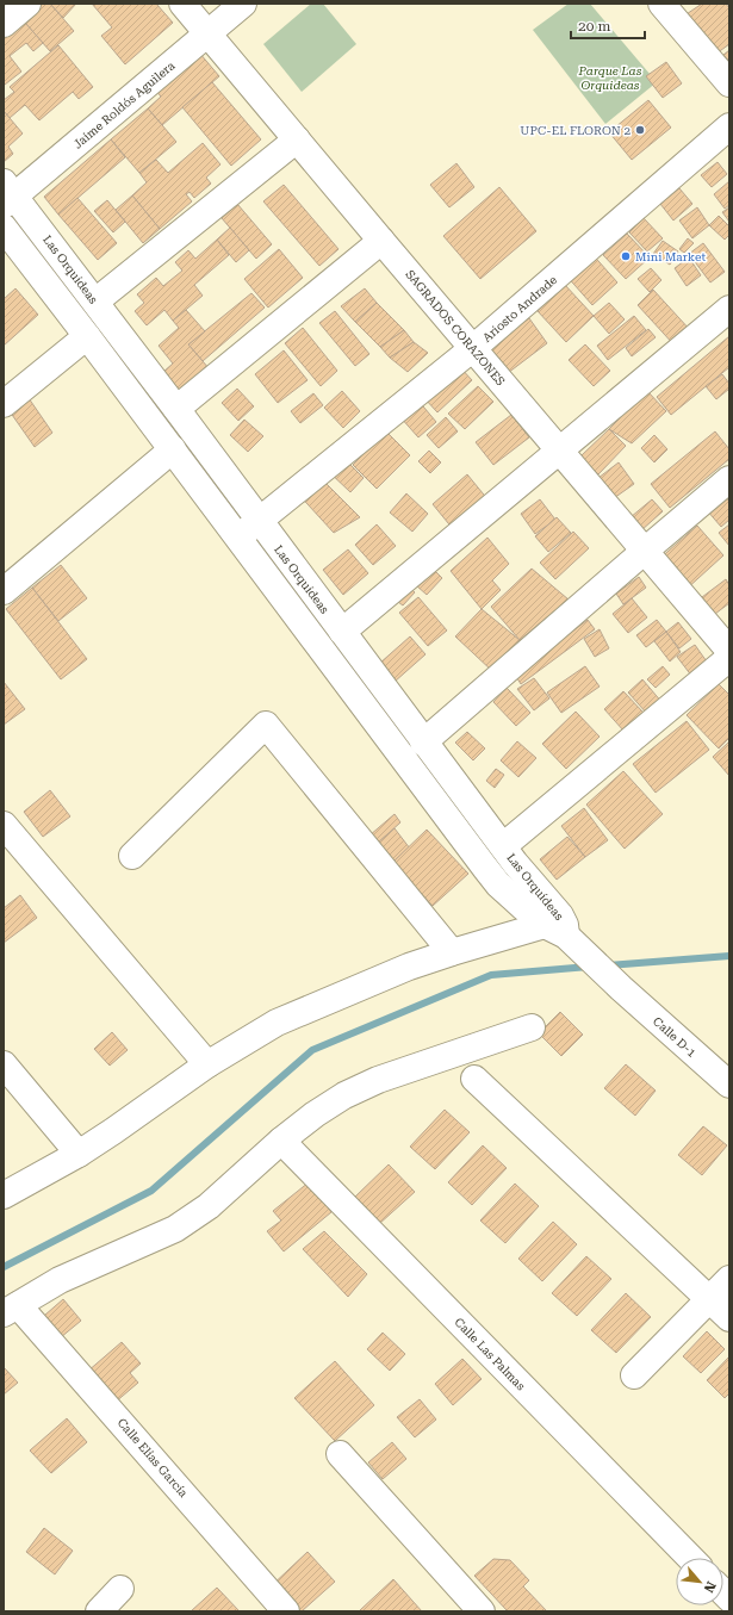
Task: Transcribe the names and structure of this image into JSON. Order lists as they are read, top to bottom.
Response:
{
  "streets": {
    "street": [
      "Jaime Roldós Aguilera",
      "Las Orquídeas",
      "Ariosto Andrade",
      "SAGRADOS CORAZONES",
      "Calle D-1",
      "Calle Las Palmas",
      "Calle Elías García"
    ]
  },
  "crossings": [
    ["Jaime Roldós Aguilera", "Las Orquídeas"],
    ["Jaime Roldós Aguilera", "SAGRADOS CORAZONES"],
    ["Las Orquídeas", "Ariosto Andrade"],
    ["Las Orquídeas", "Calle D-1"],
    ["Ariosto Andrade", "SAGRADOS CORAZONES"]
  ],
  "parks": ["Parque Las Orquideas"],
  "places": ["UPC-EL FLORON 2", "Mini Market"],
  "scale_bar": "20 m",
  "north": "bottom right"
}
